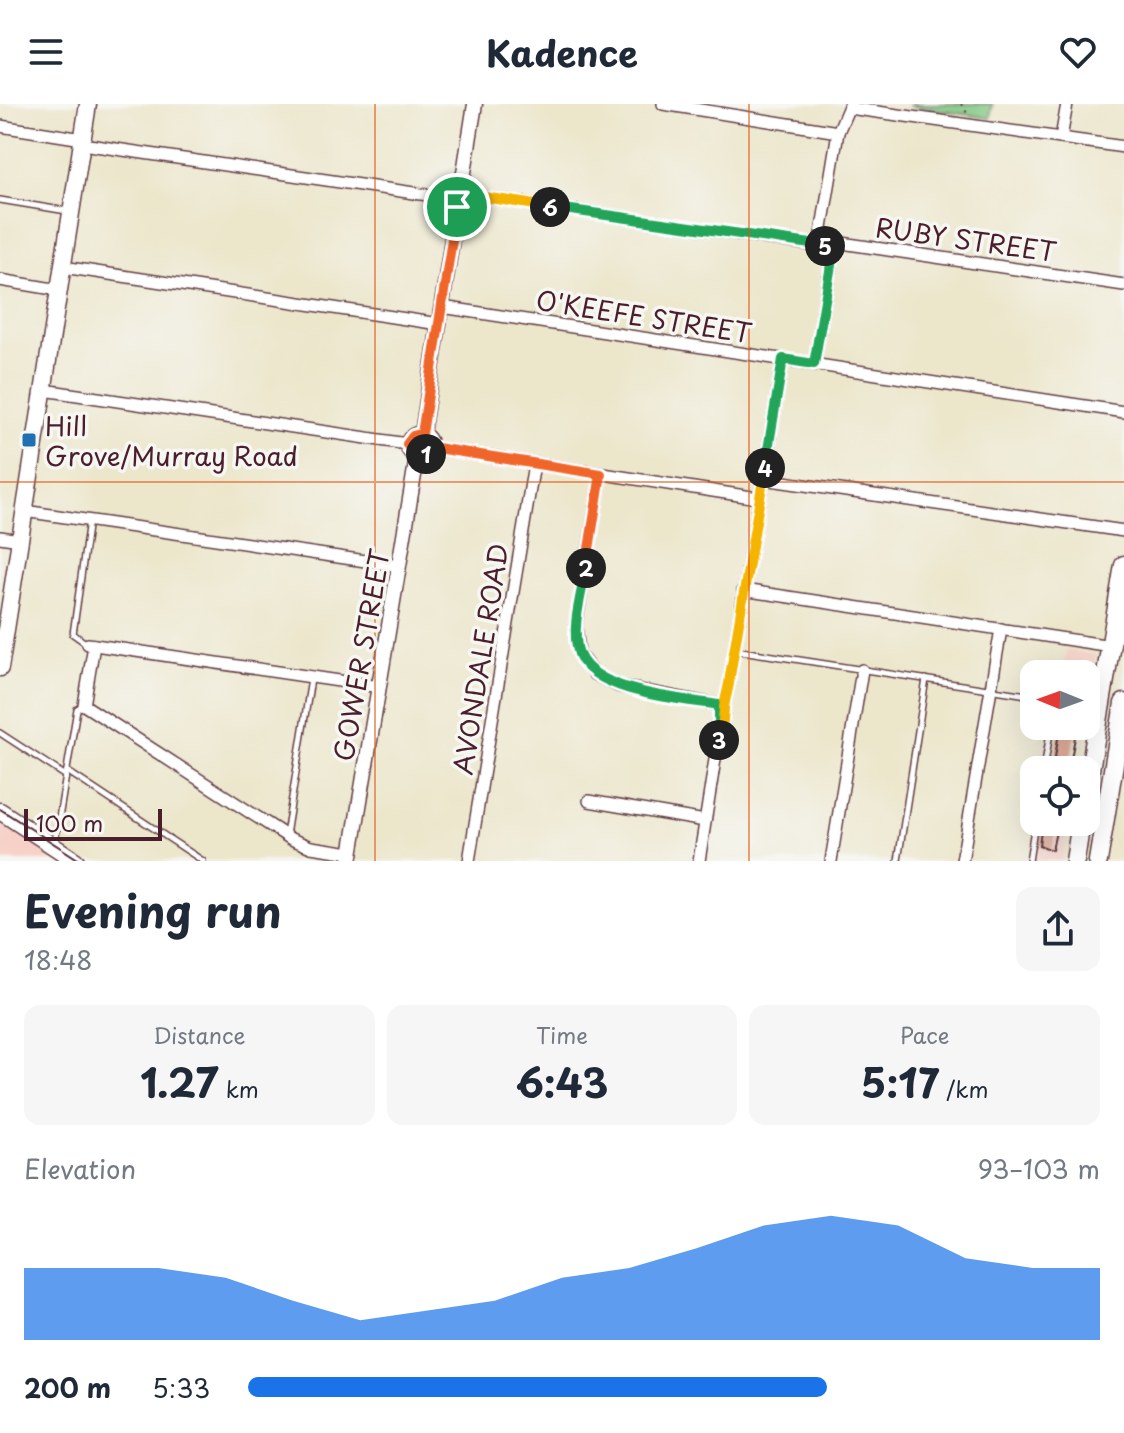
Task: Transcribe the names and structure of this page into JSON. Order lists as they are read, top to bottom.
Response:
{
  "streets": {
    "street": [
      "RUBY STREET",
      "O'KEEFE STREET",
      "GOWER STREET",
      "AVONDALE ROAD"
    ]
  },
  "places": {
    "transit": ["Hill Grove/Murray Road"]
  },
  "scale_bar": "100 m",
  "north": "left",
  "page": {
    "header": "Kadence",
    "pins": [
      "6",
      "5",
      "1",
      "4",
      "2",
      "3"
    ],
    "scale": "100 m",
    "heading": ["Evening run", "18:48"],
    "stats": [
      ["Distance", "1.27 km"],
      ["Time", "6:43"],
      ["Pace", "5:17 /km"]
    ],
    "chart": ["Elevation", "93–103 m"],
    "list": [
      {
        "name": "200 m",
        "note": "5:33"
      }
    ]
  }
}
